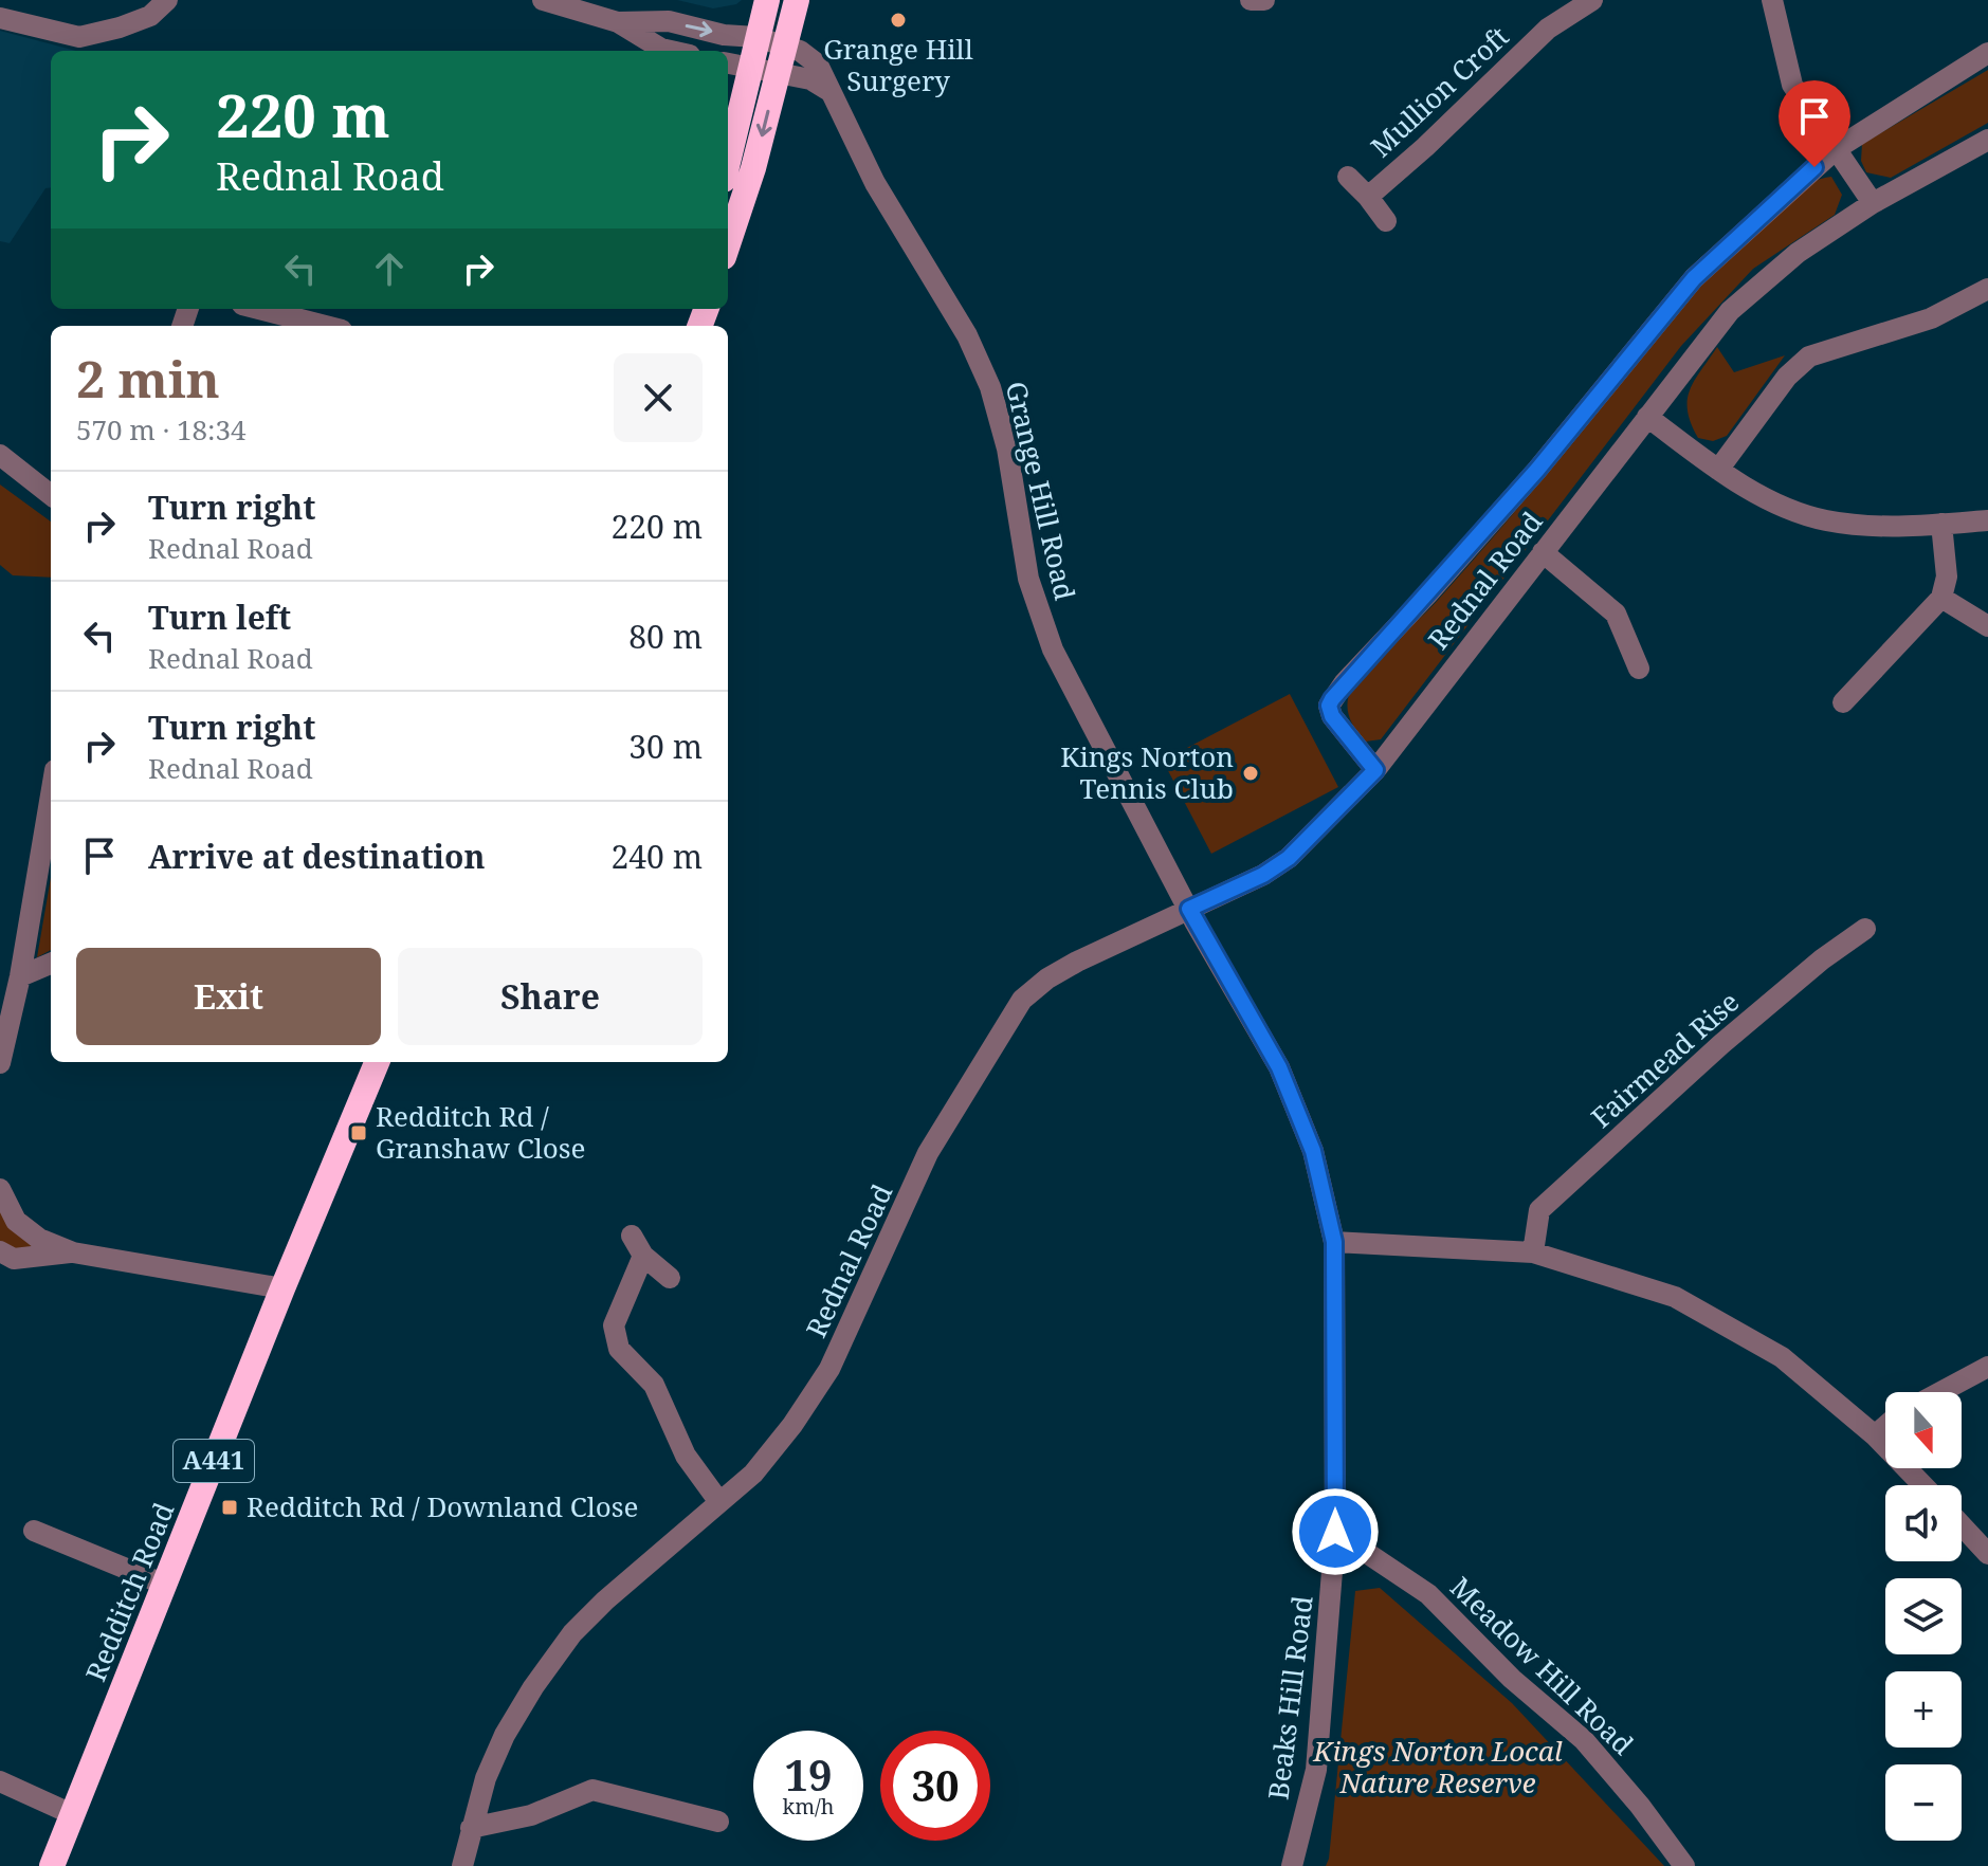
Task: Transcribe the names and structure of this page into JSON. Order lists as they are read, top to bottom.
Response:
{
  "streets": {
    "highway": ["A441", "Redditch Road"],
    "street": [
      "Mullion Croft",
      "Grange Hill Road",
      "Rednal Road",
      "Fairmead Rise",
      "Meadow Hill Road",
      "Beaks Hill Road"
    ]
  },
  "crossings": [
    ["Grange Hill Road", "Rednal Road"],
    ["Grange Hill Road", "Beaks Hill Road"],
    ["Rednal Road", "Beaks Hill Road"],
    ["Meadow Hill Road", "Beaks Hill Road"]
  ],
  "parks": ["Kings Norton Local Nature Reserve"],
  "places": {
    "other": ["Grange Hill Surgery", "Kings Norton Tennis Club"],
    "transit": ["Redditch Rd / Granshaw Close", "Redditch Rd / Downland Close"]
  },
  "north": "bottom",
  "page": {
    "turn": ["220 m", "Rednal Road"],
    "heading": ["2 min", "570 m · 18:34"],
    "list": [
      {
        "name": "Turn right",
        "note": "Rednal Road",
        "value": "220 m"
      },
      {
        "name": "Turn left",
        "note": "Rednal Road",
        "value": "80 m"
      },
      {
        "name": "Turn right",
        "note": "Rednal Road",
        "value": "30 m"
      },
      {
        "name": "Arrive at destination",
        "value": "240 m"
      }
    ],
    "buttons": ["Exit", "Share"],
    "map_buttons": ["+", "−"],
    "speed": "19 km/h",
    "limit": "30"
  }
}
